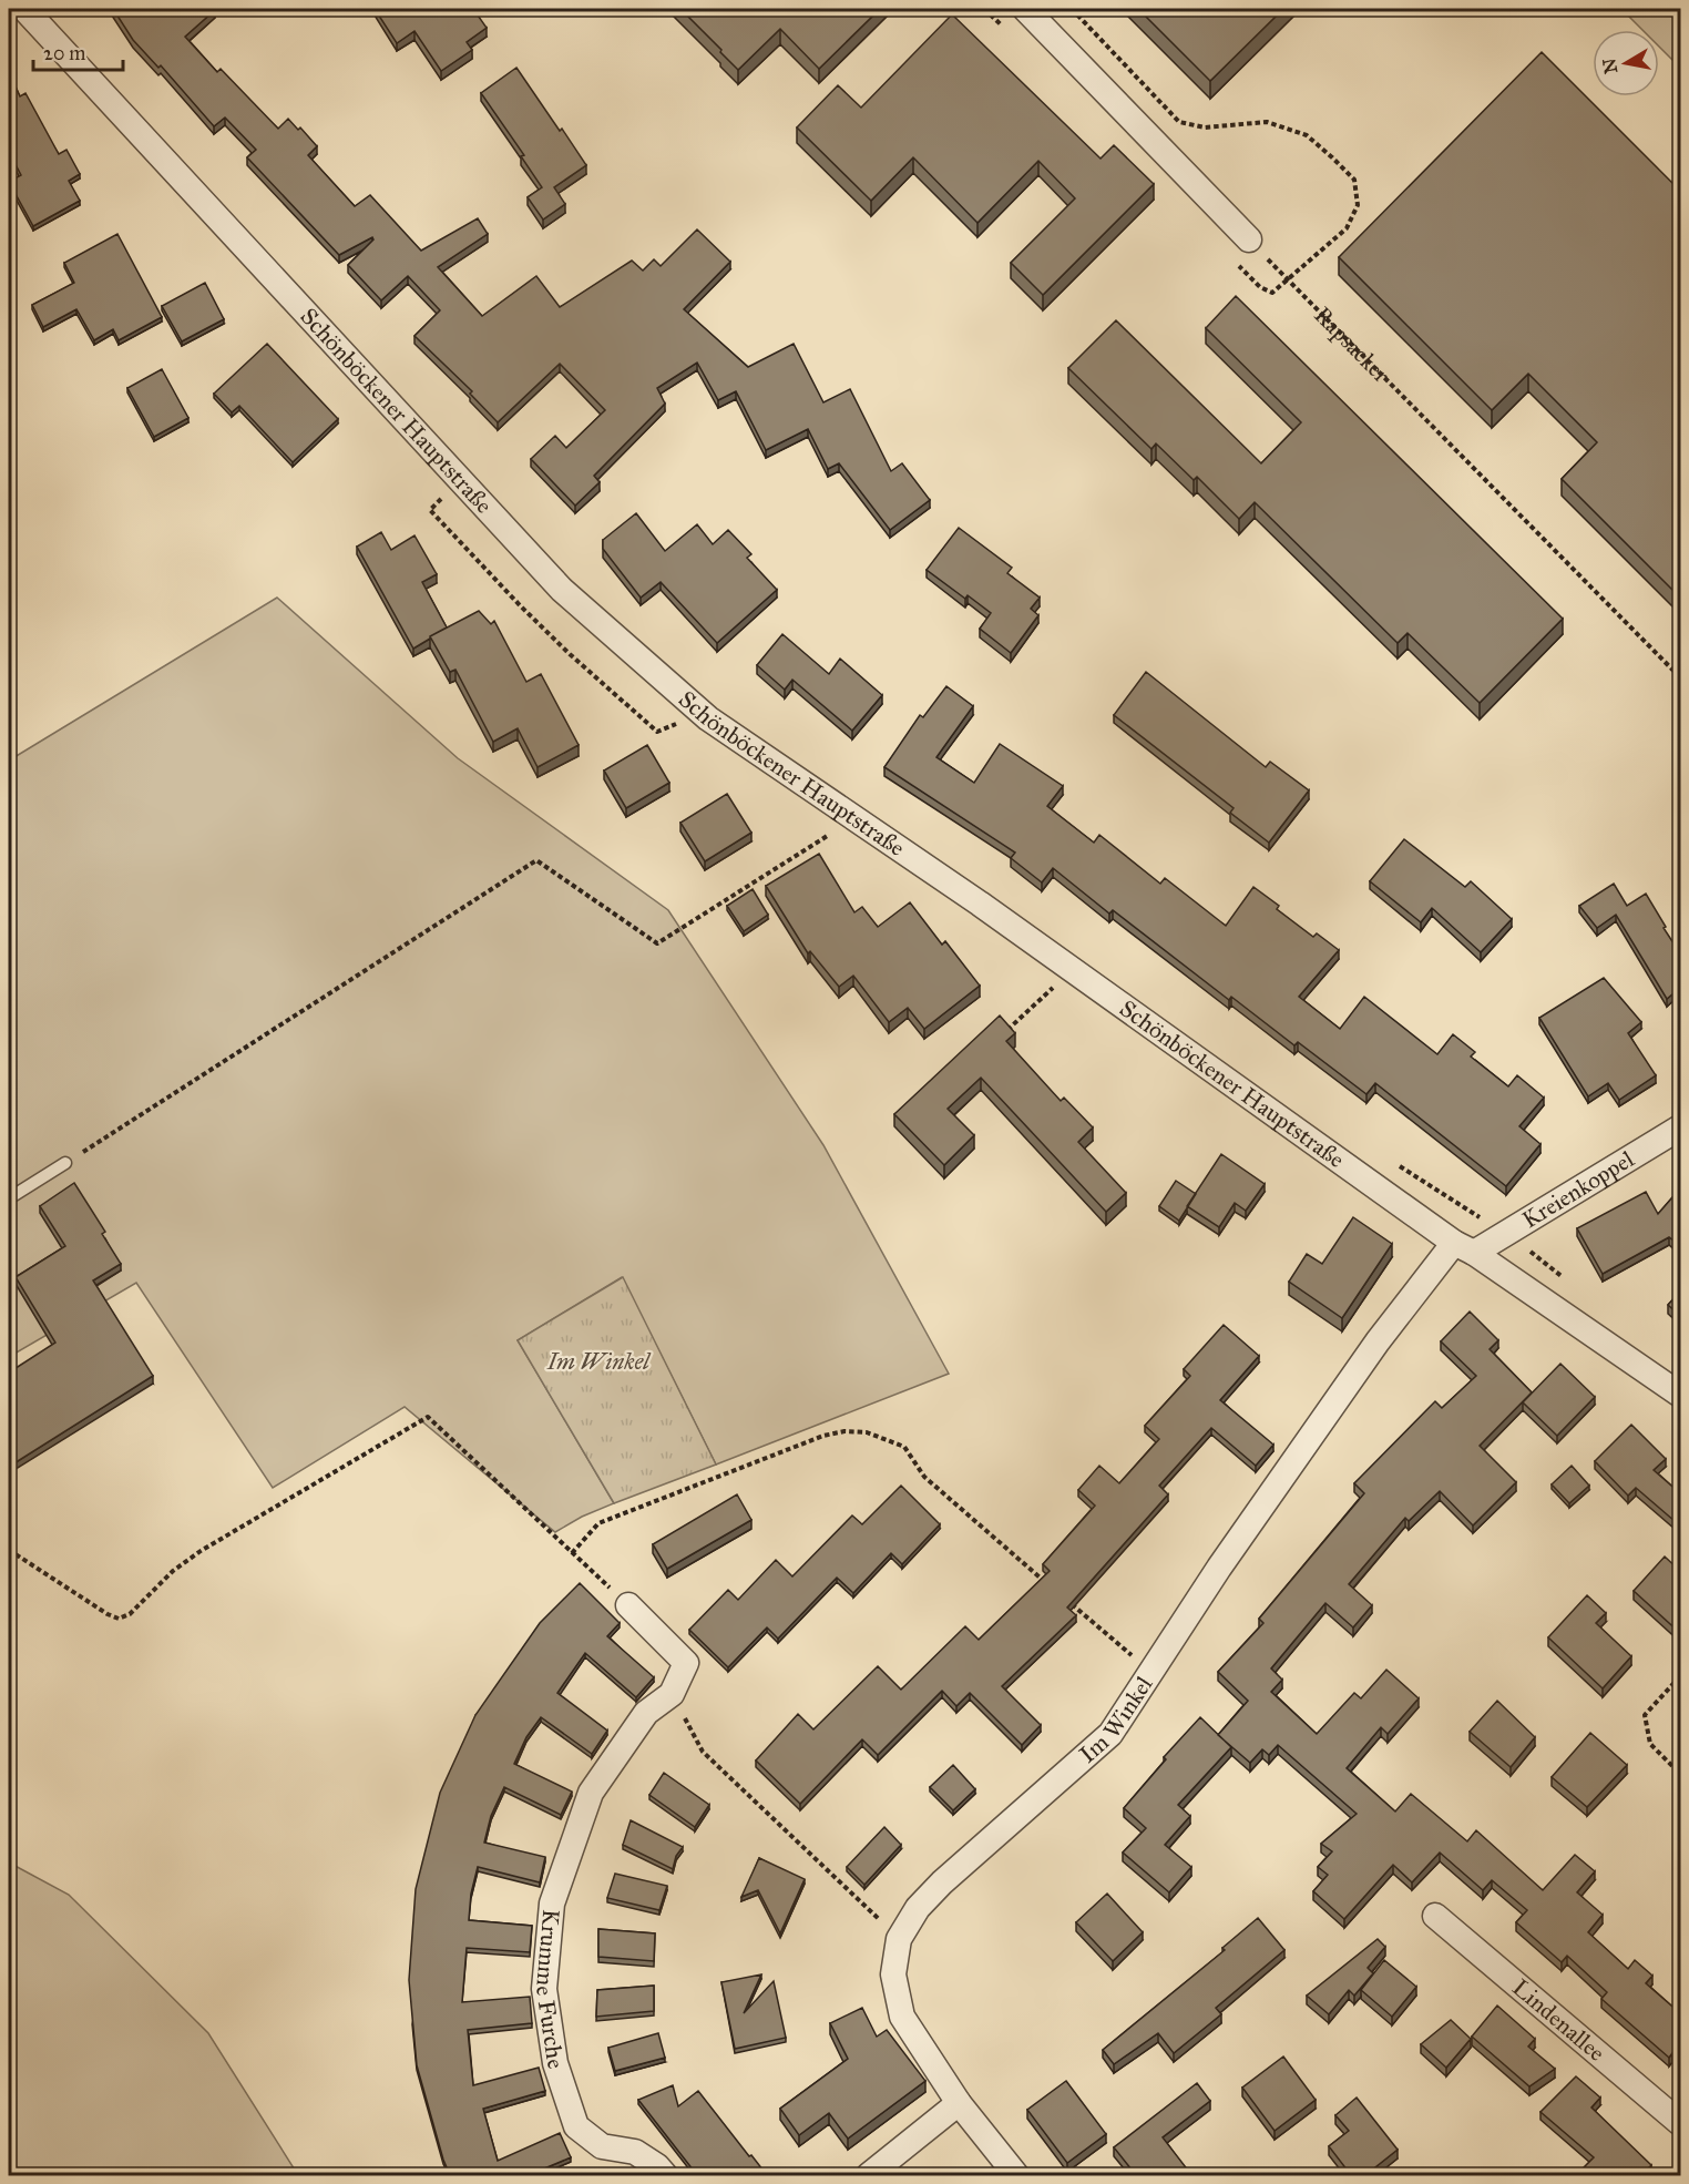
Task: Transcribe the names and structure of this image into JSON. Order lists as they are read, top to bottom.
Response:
{
  "streets": {
    "street": [
      "Schönböckener Hauptstraße",
      "Kreienkoppel",
      "Im Winkel",
      "Krumme Furche",
      "Lindenallee"
    ],
    "path": ["Rapsacker"]
  },
  "crossings": [
    ["Schönböckener Hauptstraße", "Kreienkoppel"],
    ["Schönböckener Hauptstraße", "Im Winkel"],
    ["Kreienkoppel", "Im Winkel"]
  ],
  "parks": ["Im Winkel"],
  "scale_bar": "20 m",
  "north": "left"
}
